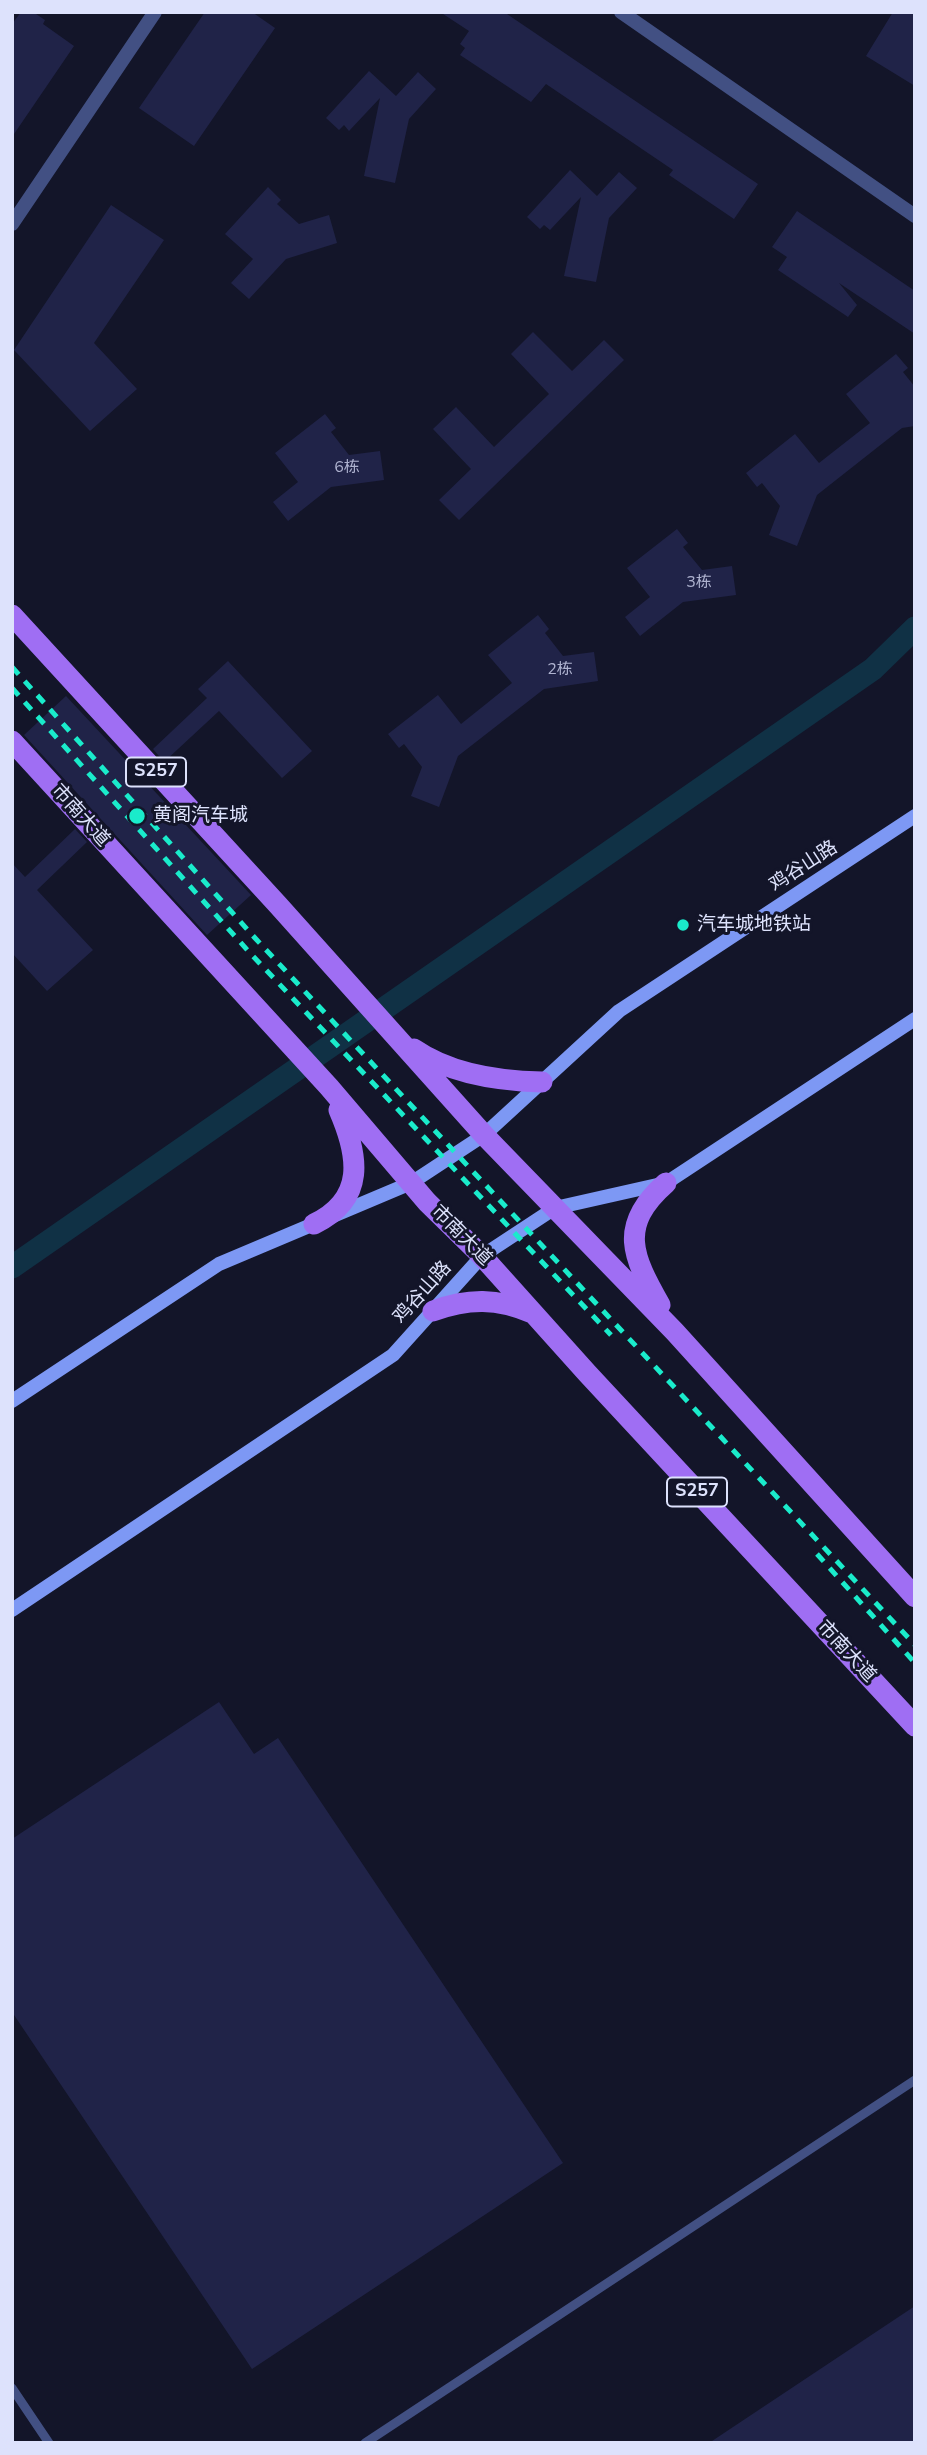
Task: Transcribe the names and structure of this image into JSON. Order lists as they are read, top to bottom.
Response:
{
  "streets": {
    "main road": ["S257", "市南大道", "鸡谷山路"]
  },
  "crossings": [
    ["S257", "鸡谷山路"],
    ["市南大道", "鸡谷山路"]
  ],
  "places": ["黄阁汽车城", "汽车城地铁站"],
  "house_numbers": ["6栋", "3栋", "2栋"]
}
